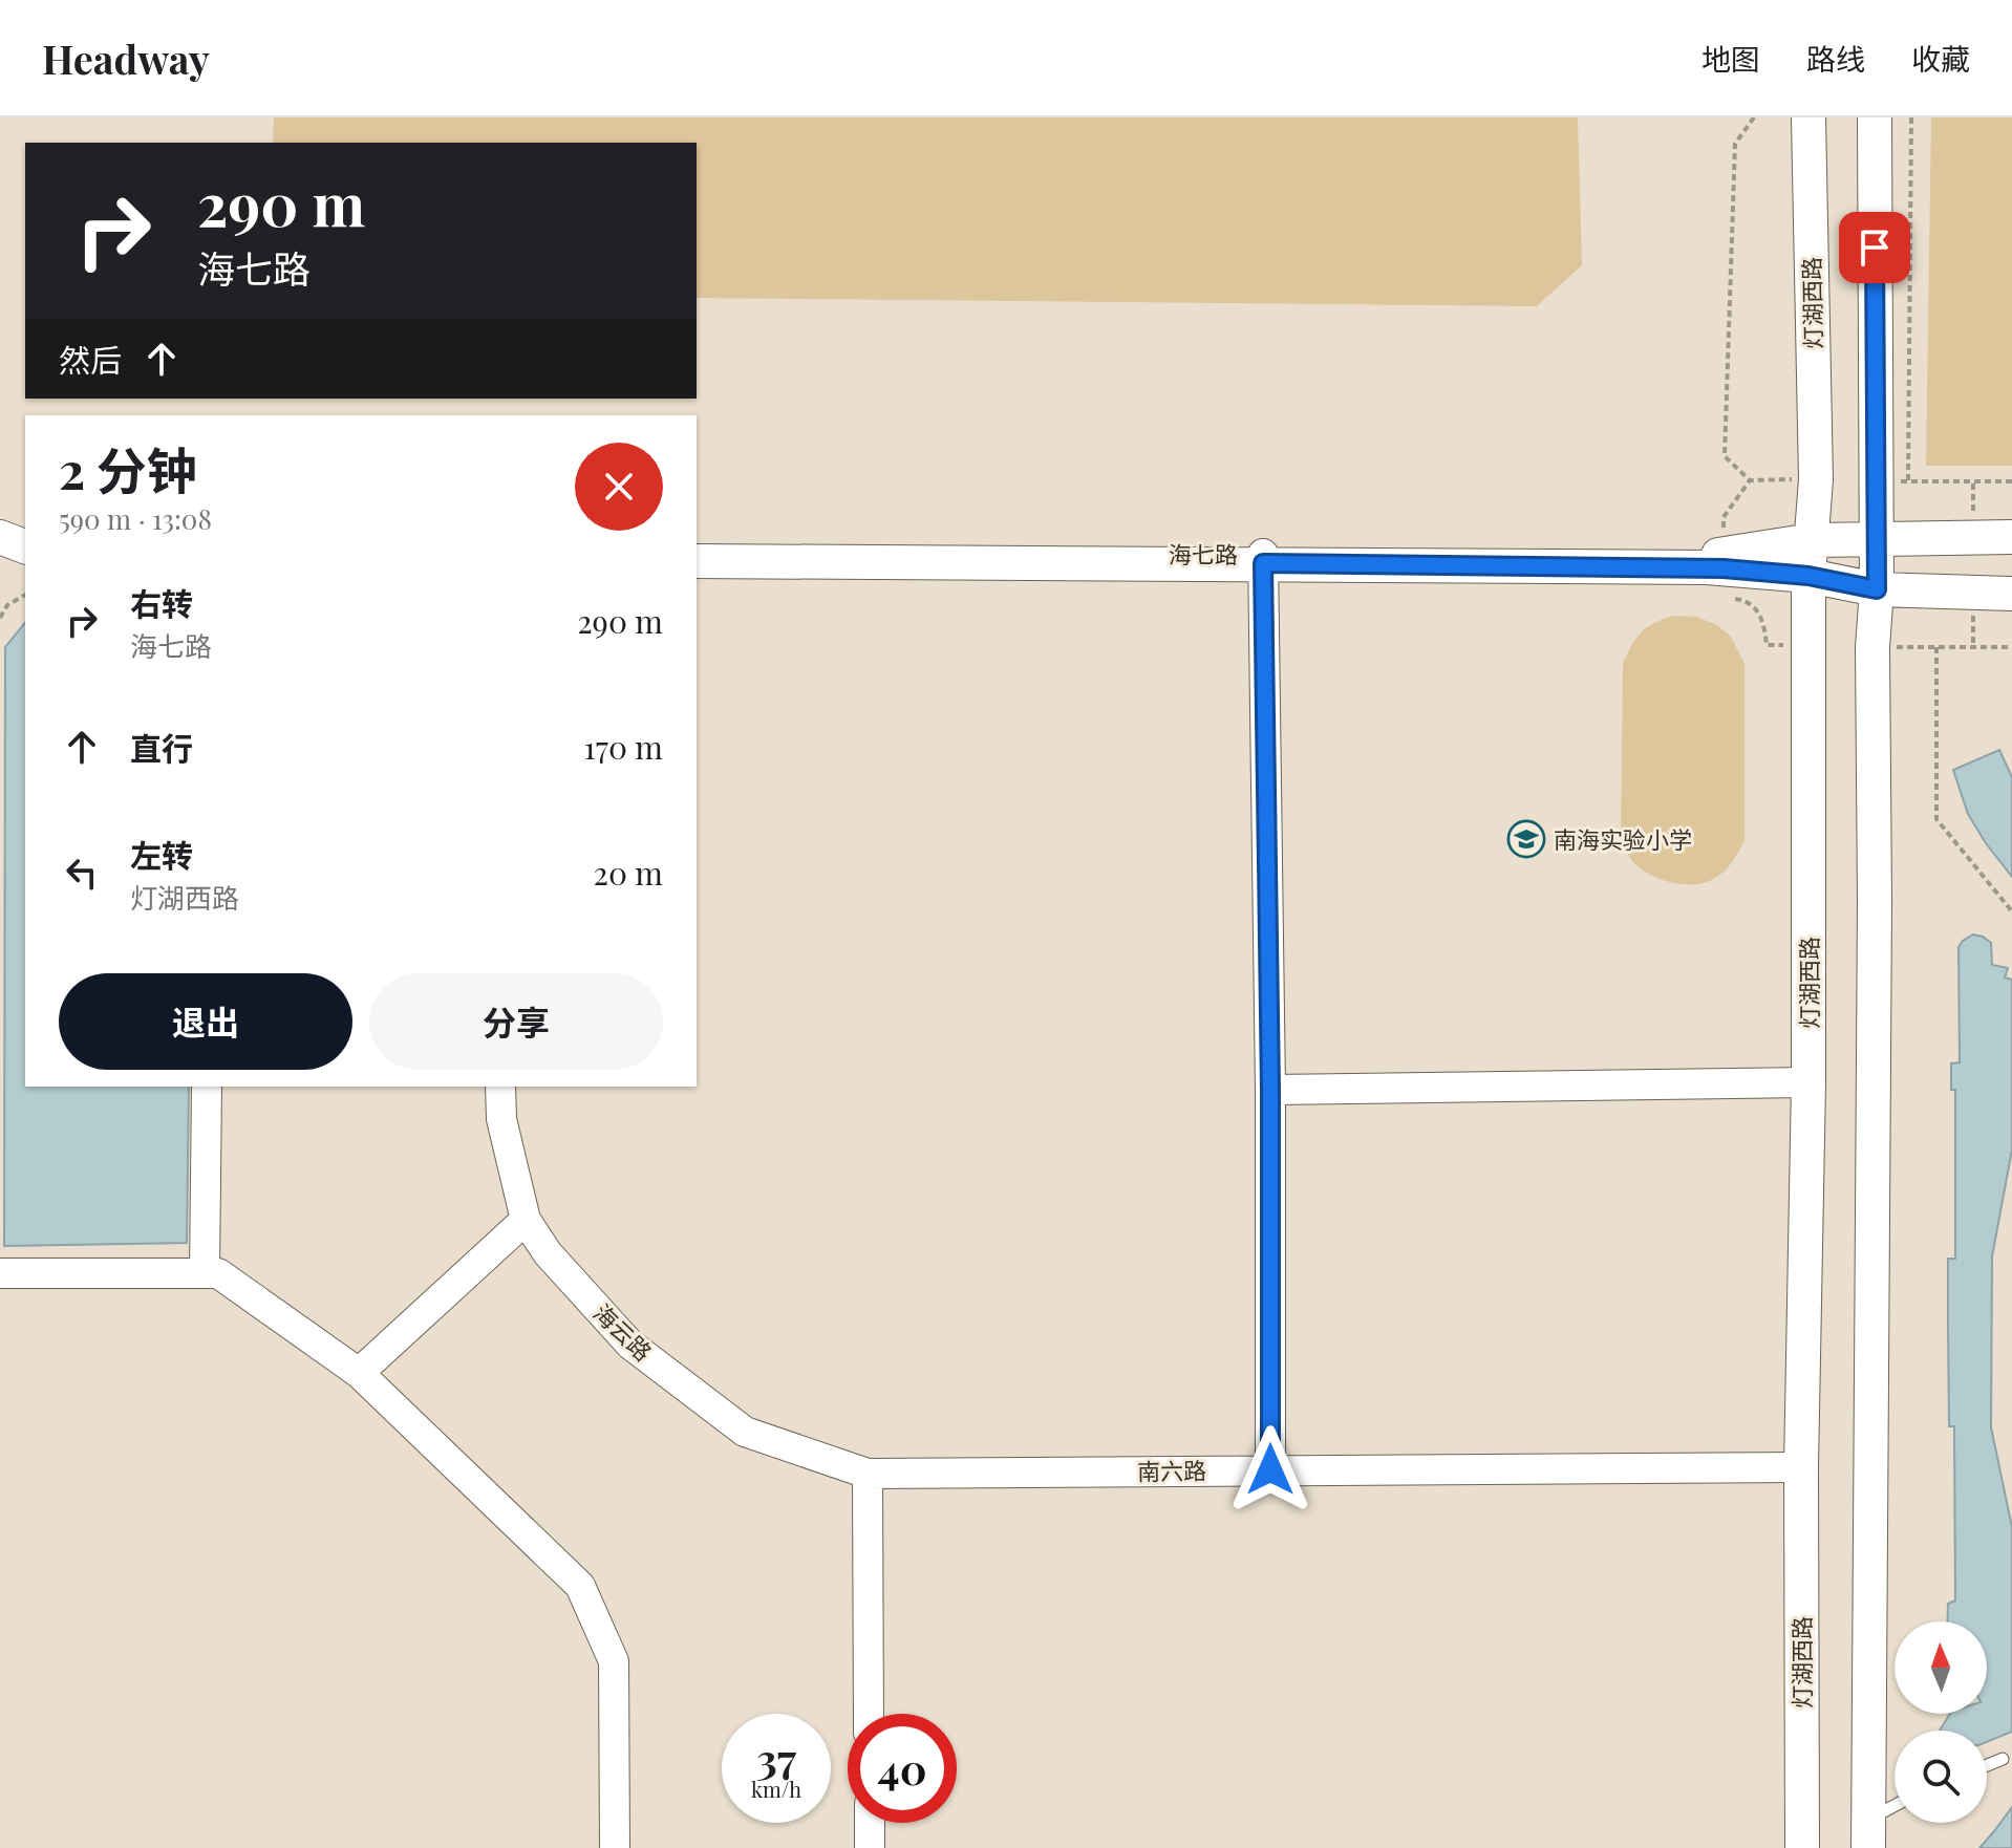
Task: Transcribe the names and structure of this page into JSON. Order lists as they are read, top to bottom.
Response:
{
  "streets": {
    "main road": ["灯湖西路", "海七路"],
    "street": ["海云路", "南六路"]
  },
  "crossings": [
    ["灯湖西路", "海七路"],
    ["灯湖西路", "南六路"],
    ["海云路", "南六路"]
  ],
  "places": {
    "school or university": ["南海实验小学"]
  },
  "north": "top",
  "page": {
    "header": "Headway",
    "nav": ["地图", "路线", "收藏"],
    "turn": ["290 m", "海七路"],
    "then": "然后",
    "heading": ["2 分钟", "590 m · 13:08"],
    "list": [
      {
        "name": "右转",
        "note": "海七路",
        "value": "290 m"
      },
      {
        "name": "直行",
        "value": "170 m"
      },
      {
        "name": "左转",
        "note": "灯湖西路",
        "value": "20 m"
      }
    ],
    "buttons": ["退出", "分享"],
    "speed": "37 km/h",
    "limit": "40"
  }
}
